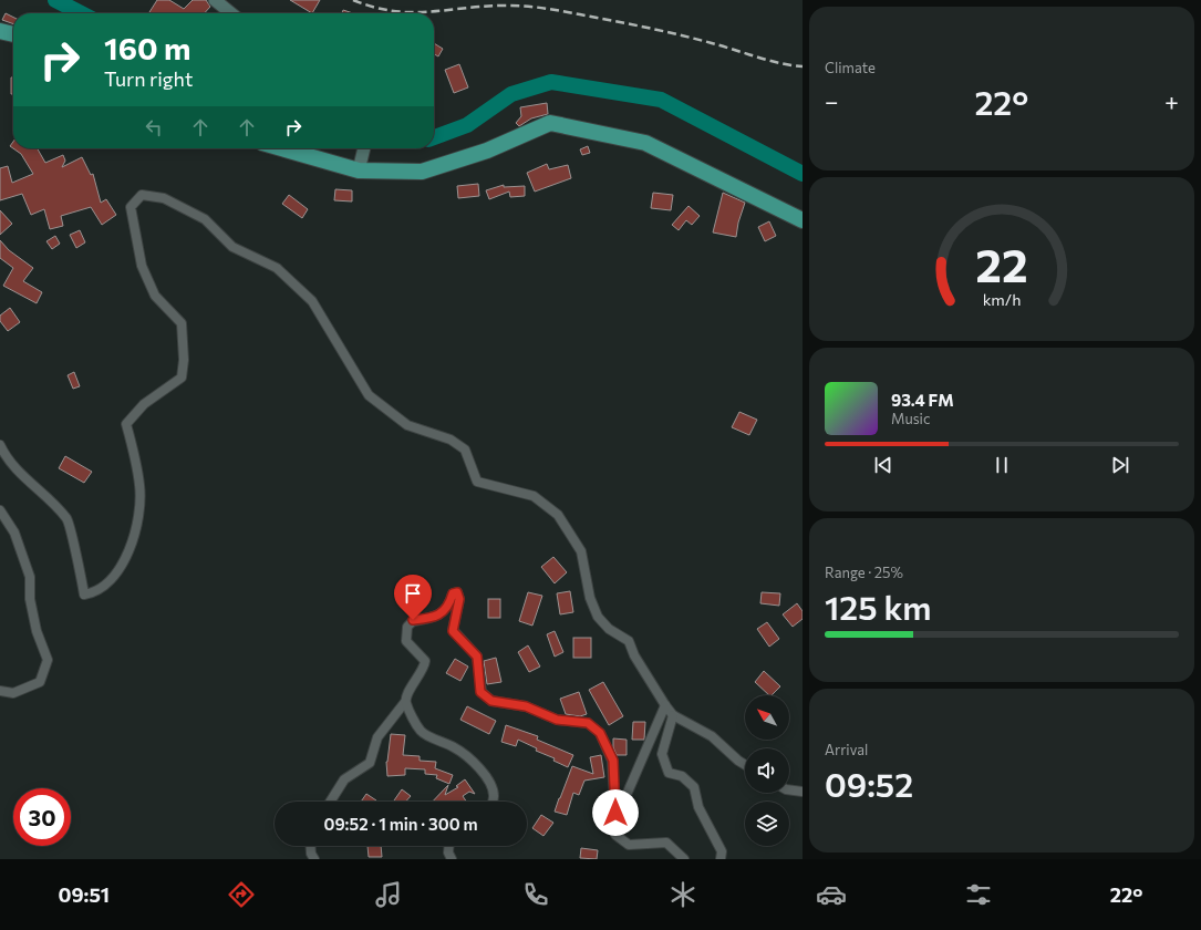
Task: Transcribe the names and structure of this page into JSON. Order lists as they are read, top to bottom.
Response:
{
  "north": "top left",
  "page": {
    "tile": [
      "Climate",
      ["Range · 25%", "125 km"],
      ["Arrival", "09:52"]
    ],
    "turn": ["160 m", "Turn right"],
    "heat": ["−", "22°", "+"],
    "song": ["93.4 FM", "Music"],
    "limit": "30",
    "trip": "09:52 · 1 min · 300 m",
    "tabs": ["09:51", "22°"],
    "gauge": ["22", "km/h"]
  }
}
